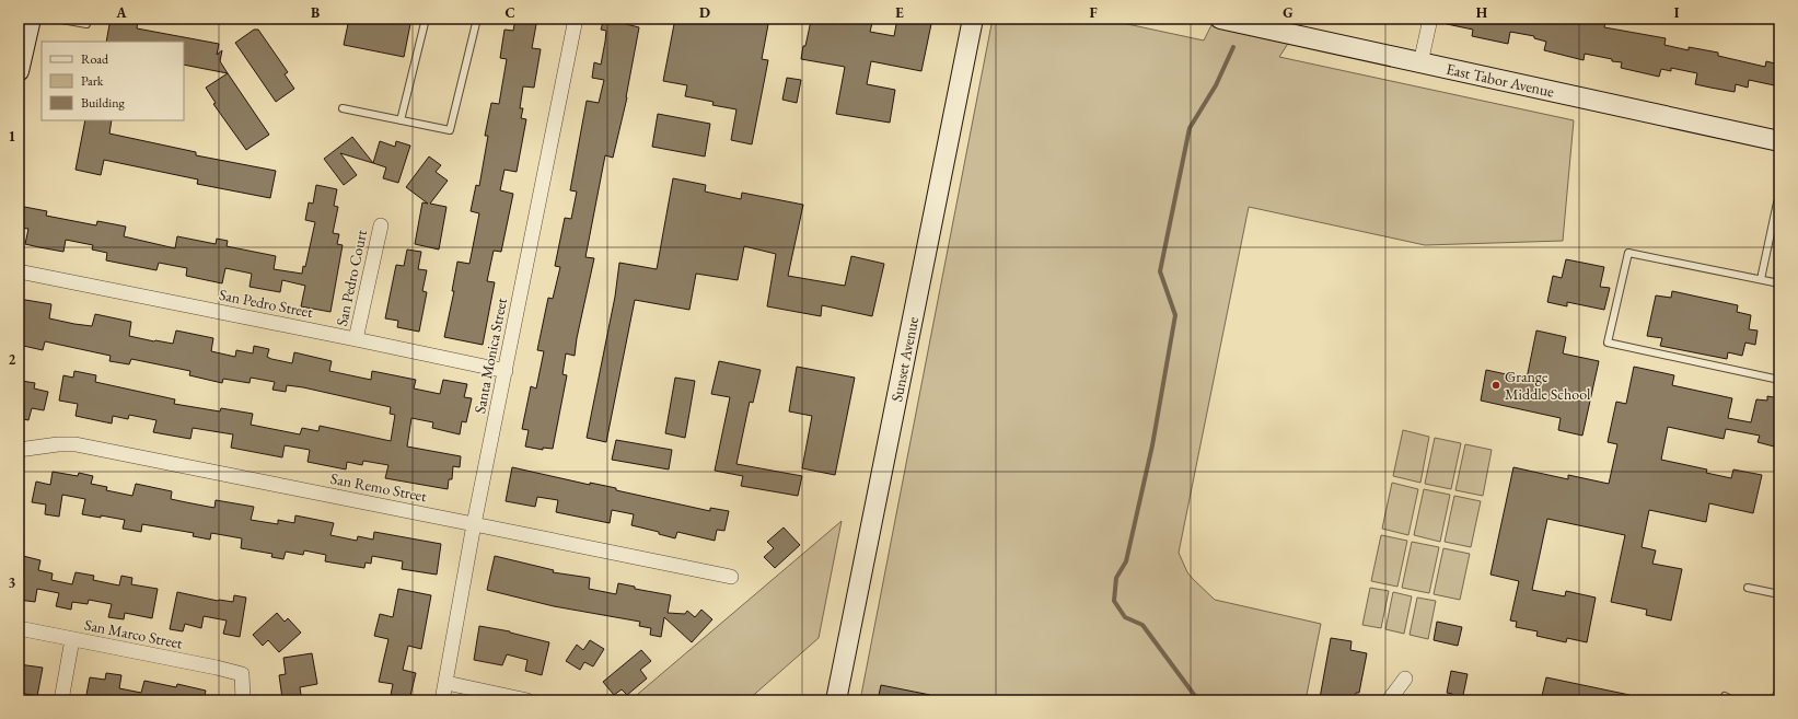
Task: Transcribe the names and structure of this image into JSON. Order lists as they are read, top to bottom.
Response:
{
  "streets": {
    "main road": ["East Tabor Avenue", "Sunset Avenue"],
    "street": [
      "San Pedro Court",
      "San Pedro Street",
      "Santa Monica Street",
      "San Remo Street",
      "San Marco Street"
    ]
  },
  "crossings": [
    ["San Pedro Court", "San Pedro Street"],
    ["San Pedro Street", "Santa Monica Street"],
    ["Santa Monica Street", "San Remo Street"]
  ],
  "places": ["Grange Middle School"],
  "legend": ["Road", "Park", "Building"],
  "grid": {
    "columns": [
      "A",
      "B",
      "C",
      "D",
      "E",
      "F",
      "G",
      "H",
      "I"
    ],
    "rows": ["1", "2", "3"]
  }
}
